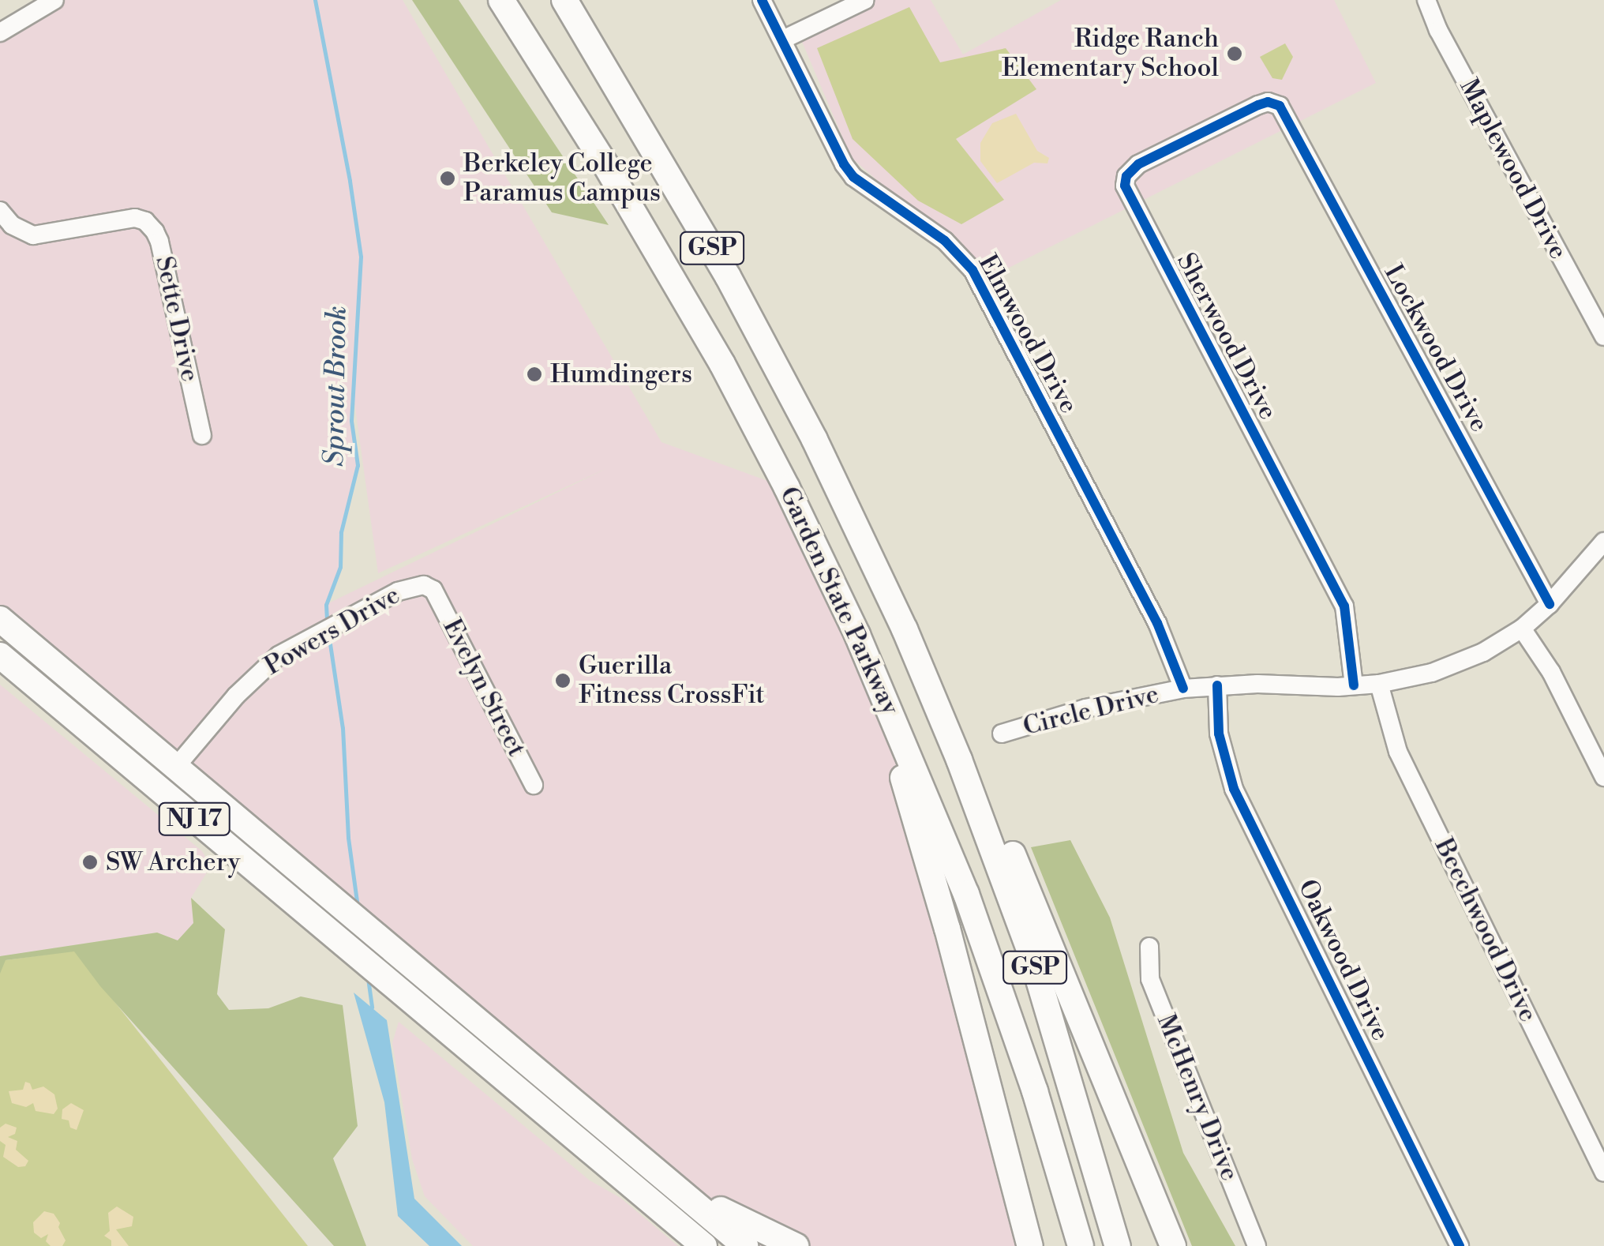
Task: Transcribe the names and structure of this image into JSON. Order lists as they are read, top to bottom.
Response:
{
  "streets": {
    "highway": ["GSP", "Garden State Parkway", "NJ 17"],
    "street": [
      "Maplewood Drive",
      "Sette Drive",
      "Elmwood Drive",
      "Sherwood Drive",
      "Lockwood Drive",
      "Powers Drive",
      "Evelyn Street",
      "Circle Drive",
      "Beechwood Drive",
      "Oakwood Drive",
      "McHenry Drive"
    ]
  },
  "crossings": [
    ["Elmwood Drive", "Circle Drive"],
    ["Sherwood Drive", "Lockwood Drive"],
    ["Sherwood Drive", "Circle Drive"],
    ["Lockwood Drive", "Circle Drive"],
    ["Powers Drive", "Evelyn Street"],
    ["Powers Drive", "NJ 17"],
    ["Circle Drive", "Beechwood Drive"],
    ["Circle Drive", "Oakwood Drive"]
  ],
  "water": ["Sprout Brook"],
  "places": [
    "Ridge Ranch Elementary School",
    "Berkeley College Paramus Campus",
    "Humdingers",
    "Guerilla Fitness CrossFit",
    "SW Archery"
  ]
}
